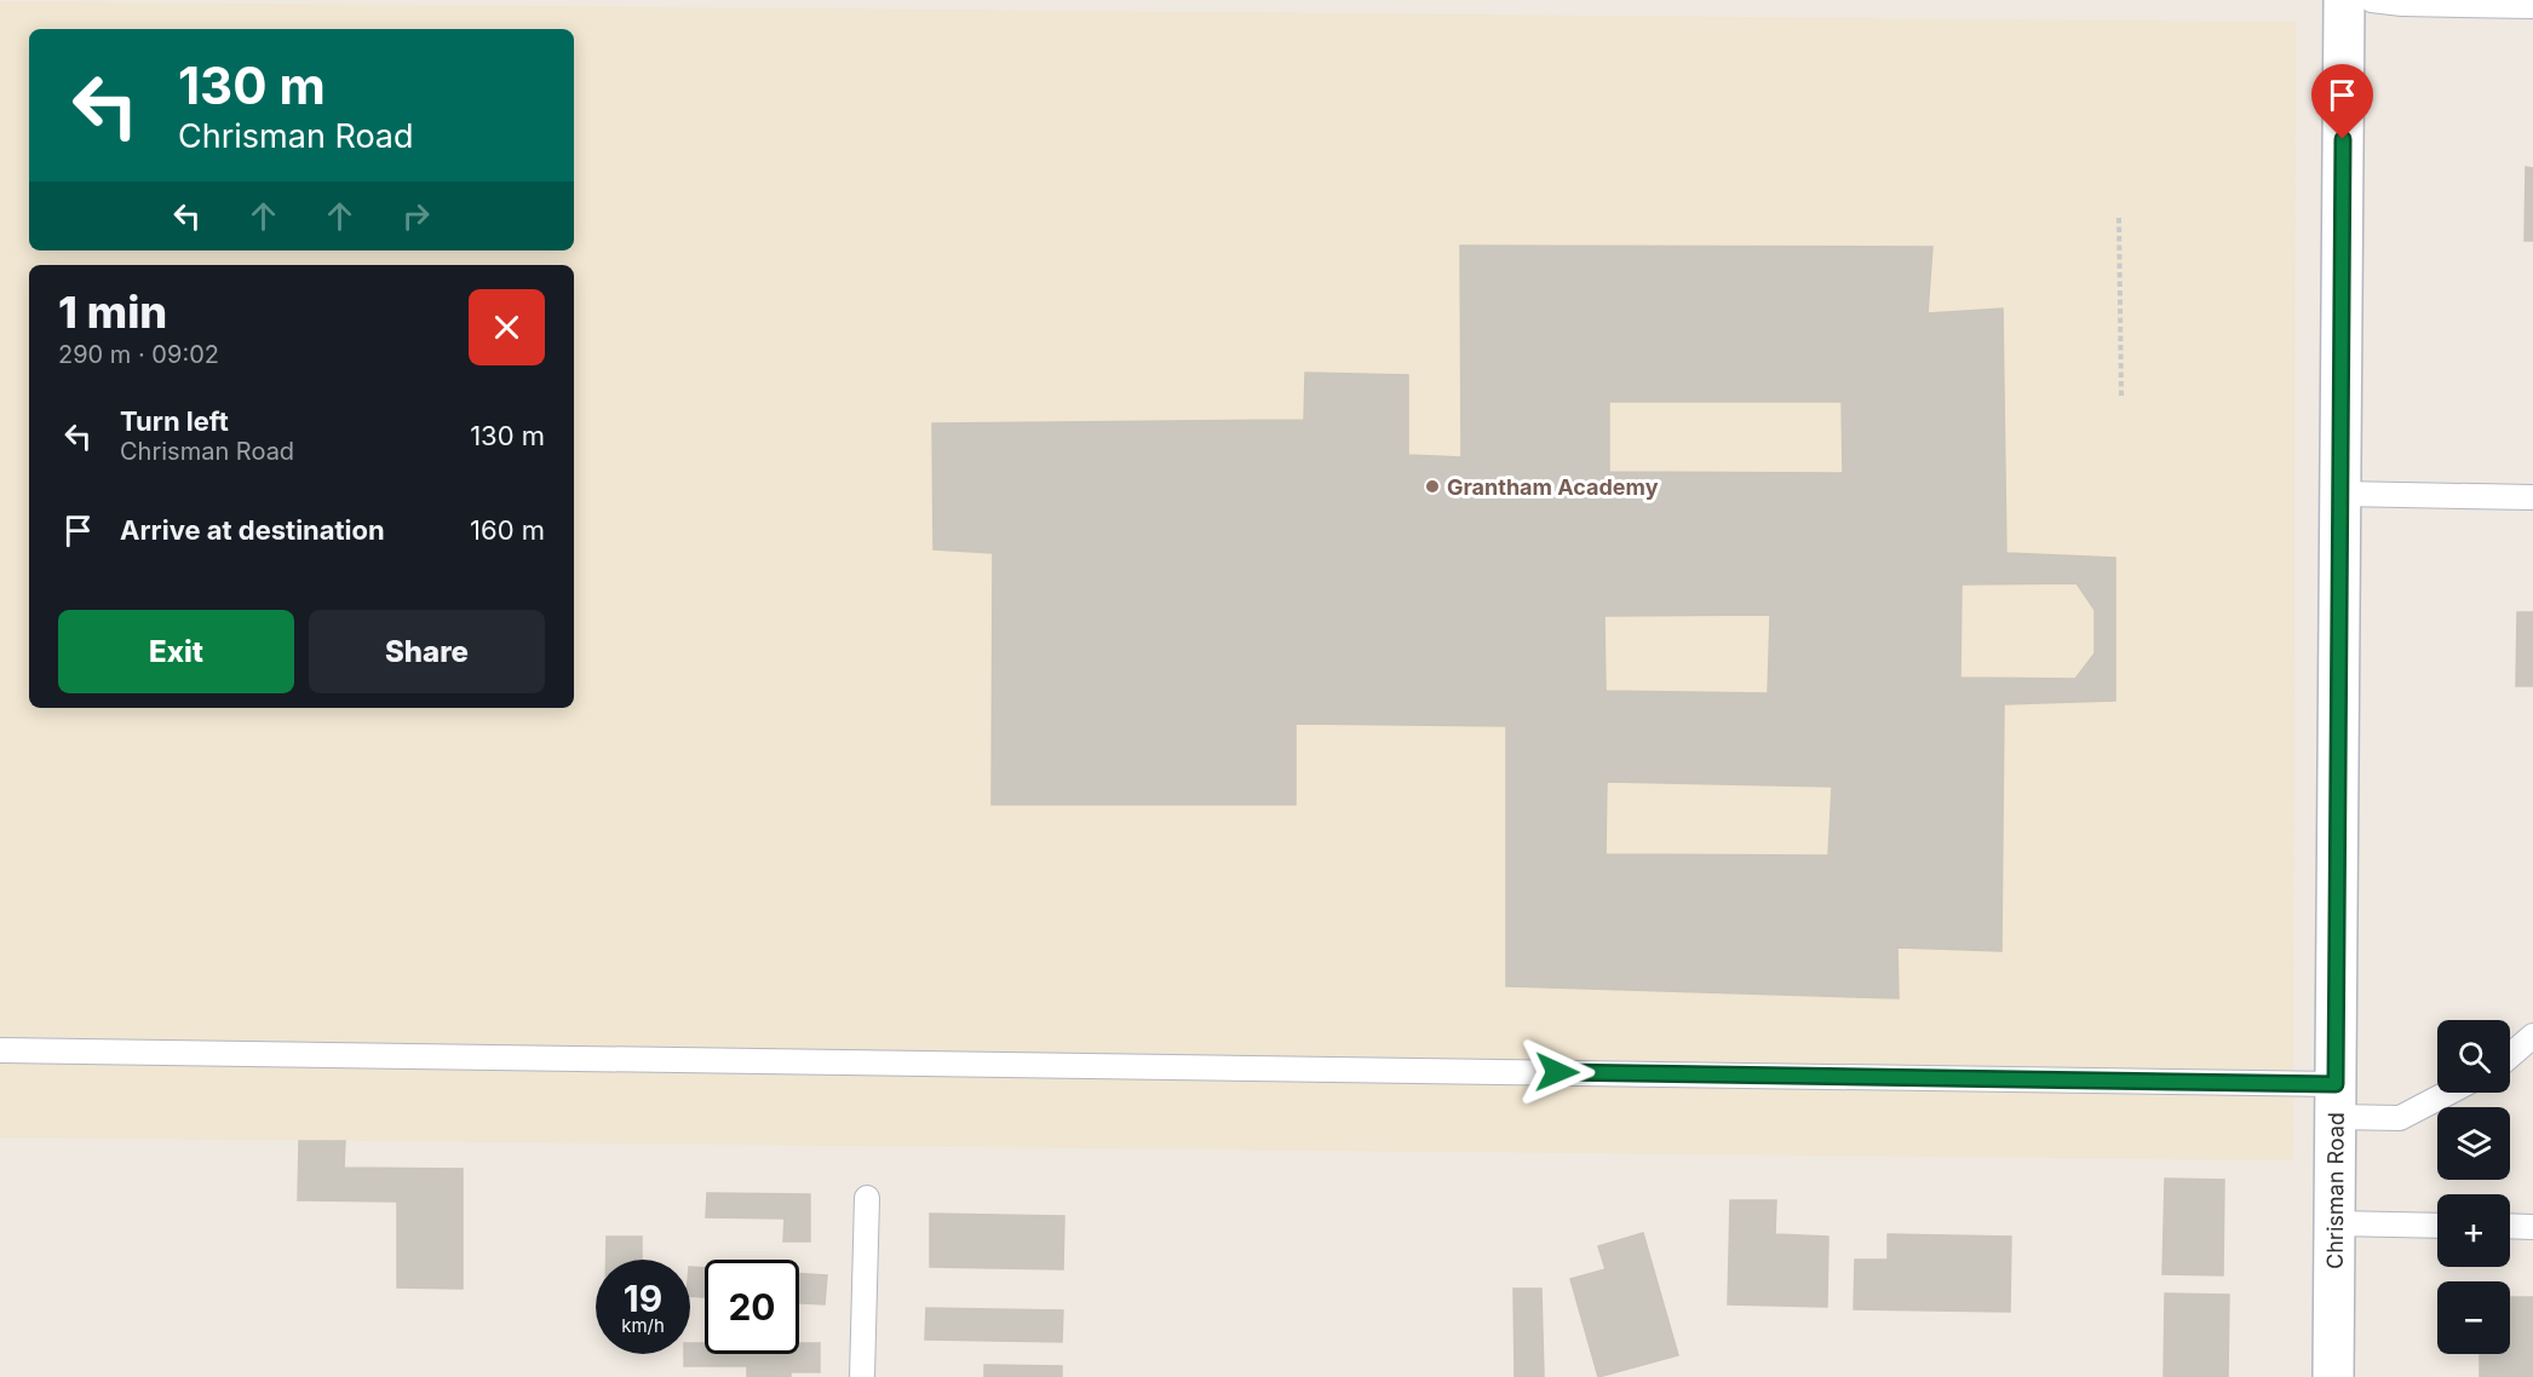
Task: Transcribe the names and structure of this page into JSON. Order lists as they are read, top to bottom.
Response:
{
  "streets": {
    "street": ["Chrisman Road"]
  },
  "places": ["Grantham Academy"],
  "page": {
    "turn": ["130 m", "Chrisman Road"],
    "heading": ["1 min", "290 m · 09:02"],
    "list": [
      {
        "name": "Turn left",
        "note": "Chrisman Road",
        "value": "130 m"
      },
      {
        "name": "Arrive at destination",
        "value": "160 m"
      }
    ],
    "buttons": ["Exit", "Share"],
    "map_buttons": ["+", "−"],
    "speed": "19 km/h",
    "limit": "20"
  }
}
